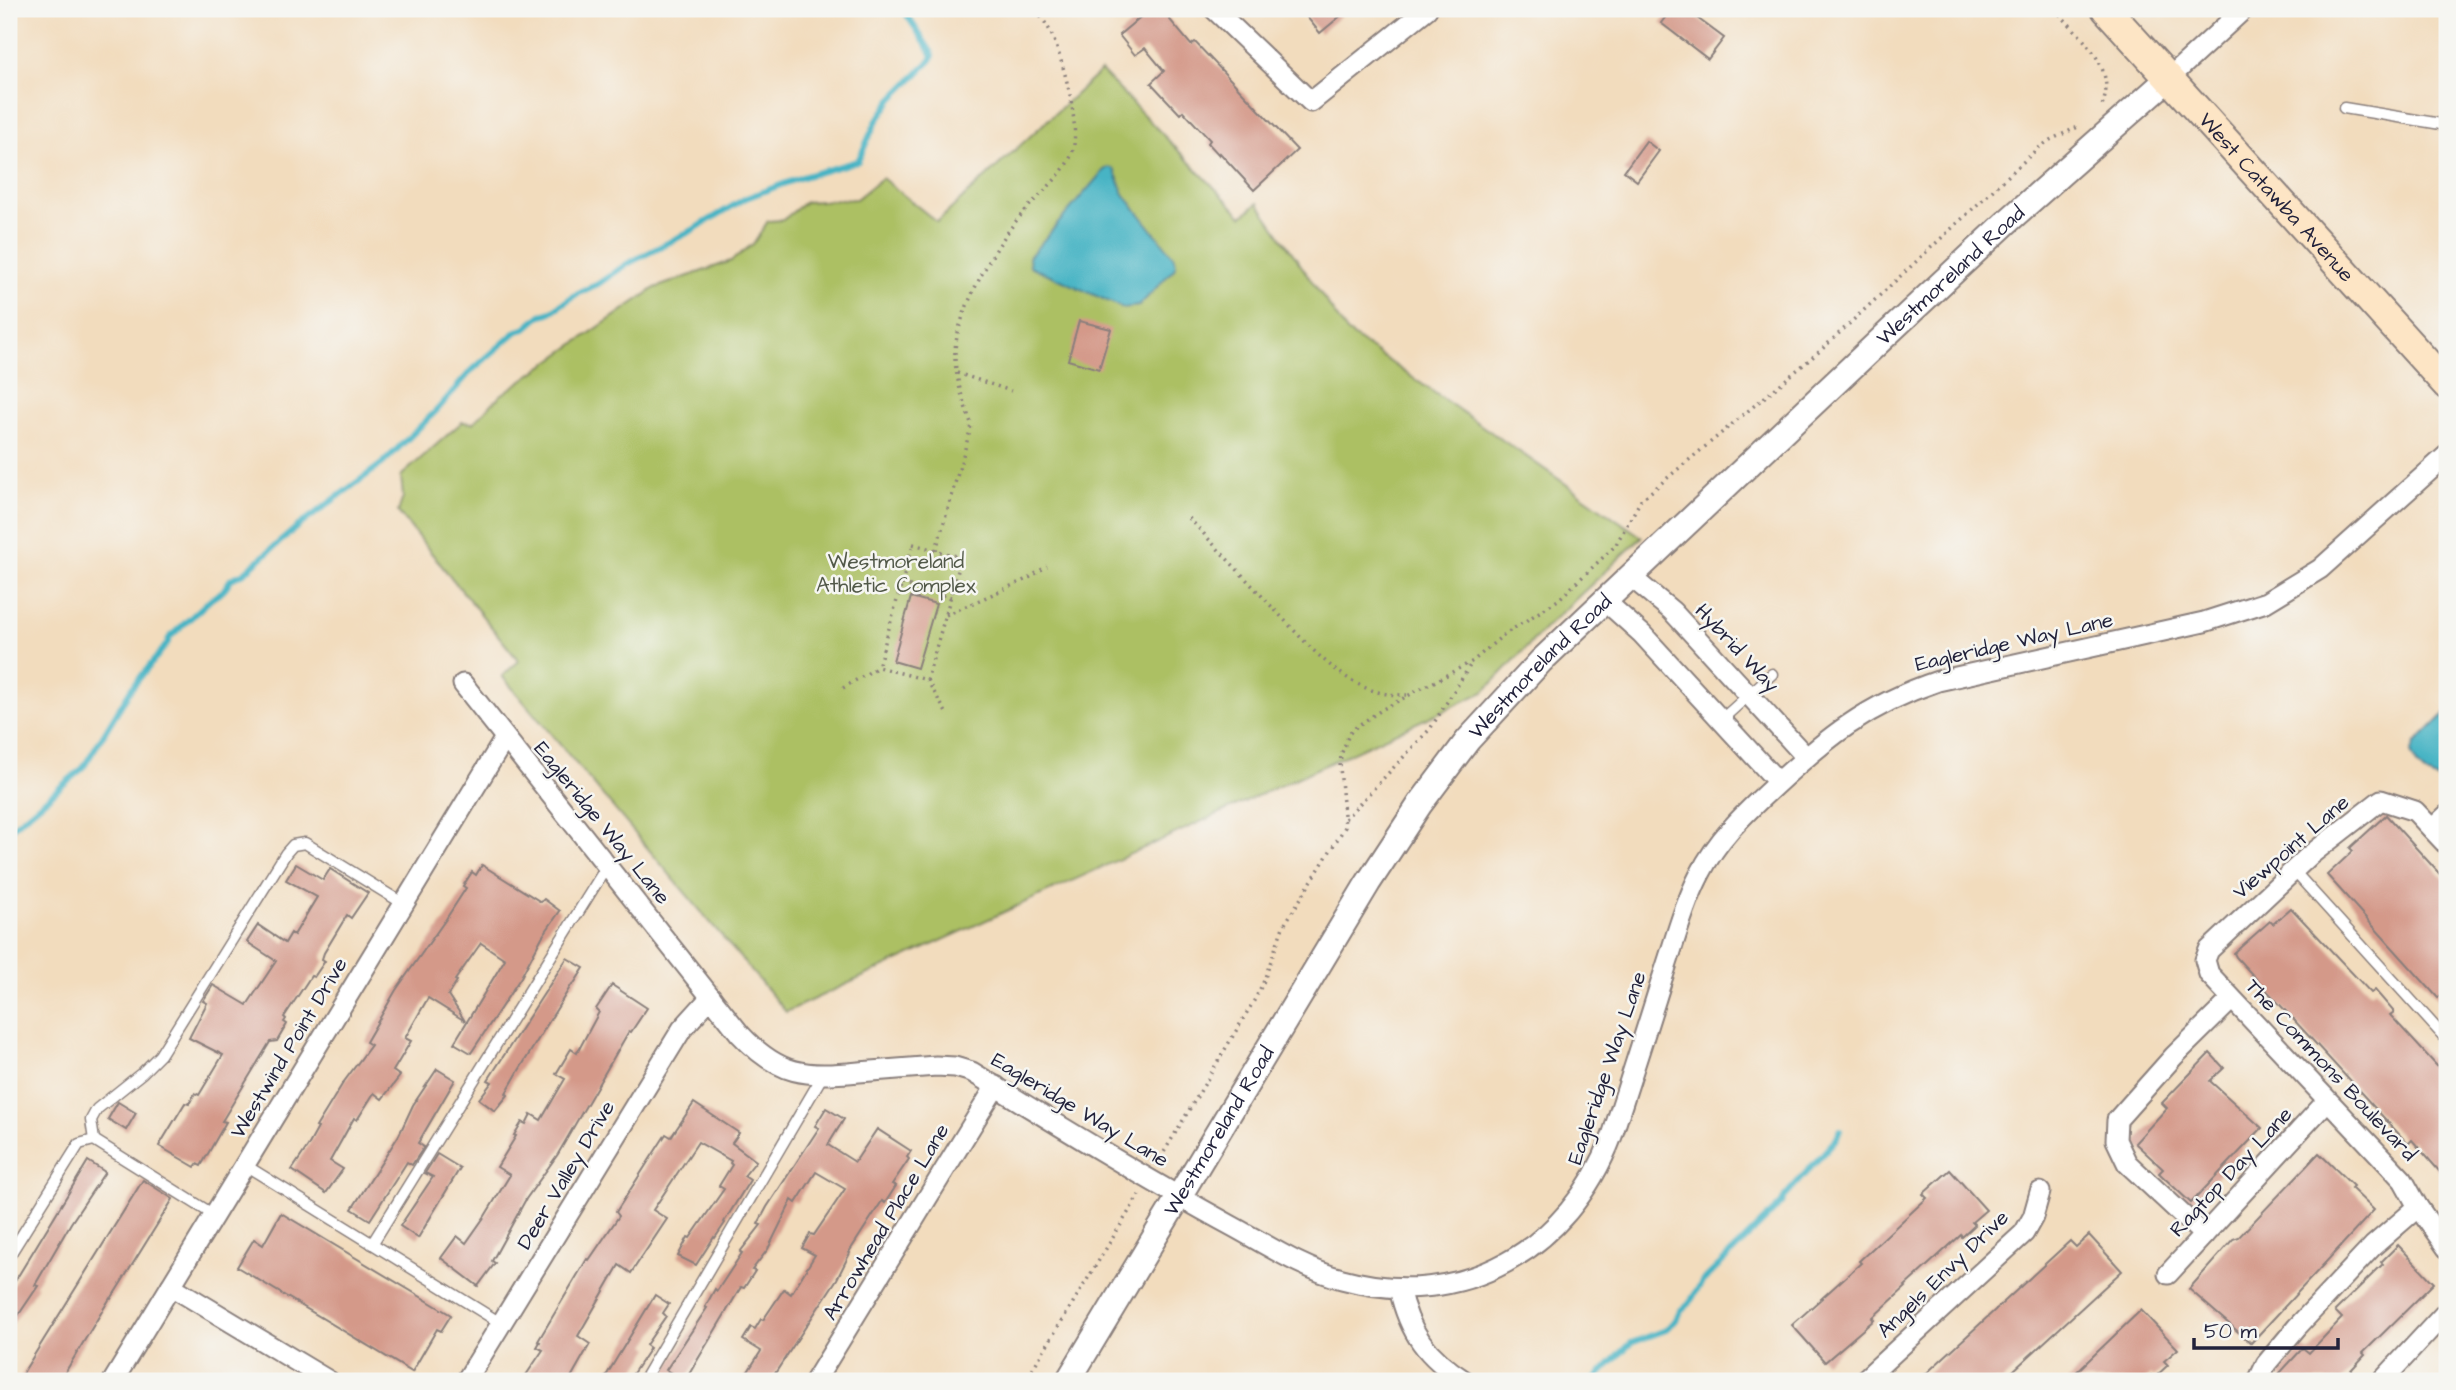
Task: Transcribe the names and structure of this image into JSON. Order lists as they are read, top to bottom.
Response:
{
  "streets": {
    "main road": ["West Catawba Avenue"],
    "street": [
      "Westmoreland Road",
      "Eagleridge Way Lane",
      "Hybrid Way",
      "Viewpoint Lane",
      "Westwind Point Drive",
      "The Commons Boulevard",
      "Ragtop Day Lane",
      "Deer Valley Drive",
      "Arrowhead Place Lane",
      "Angels Envy Drive"
    ]
  },
  "crossings": [
    ["West Catawba Avenue", "Westmoreland Road"],
    ["Westmoreland Road", "Eagleridge Way Lane"],
    ["Westmoreland Road", "Hybrid Way"],
    ["Eagleridge Way Lane", "Hybrid Way"],
    ["Eagleridge Way Lane", "Westwind Point Drive"],
    ["Eagleridge Way Lane", "Deer Valley Drive"],
    ["Eagleridge Way Lane", "Arrowhead Place Lane"],
    ["Viewpoint Lane", "The Commons Boulevard"],
    ["The Commons Boulevard", "Ragtop Day Lane"]
  ],
  "parks": ["Westmoreland Athletic Complex"],
  "scale_bar": "50 m"
}
